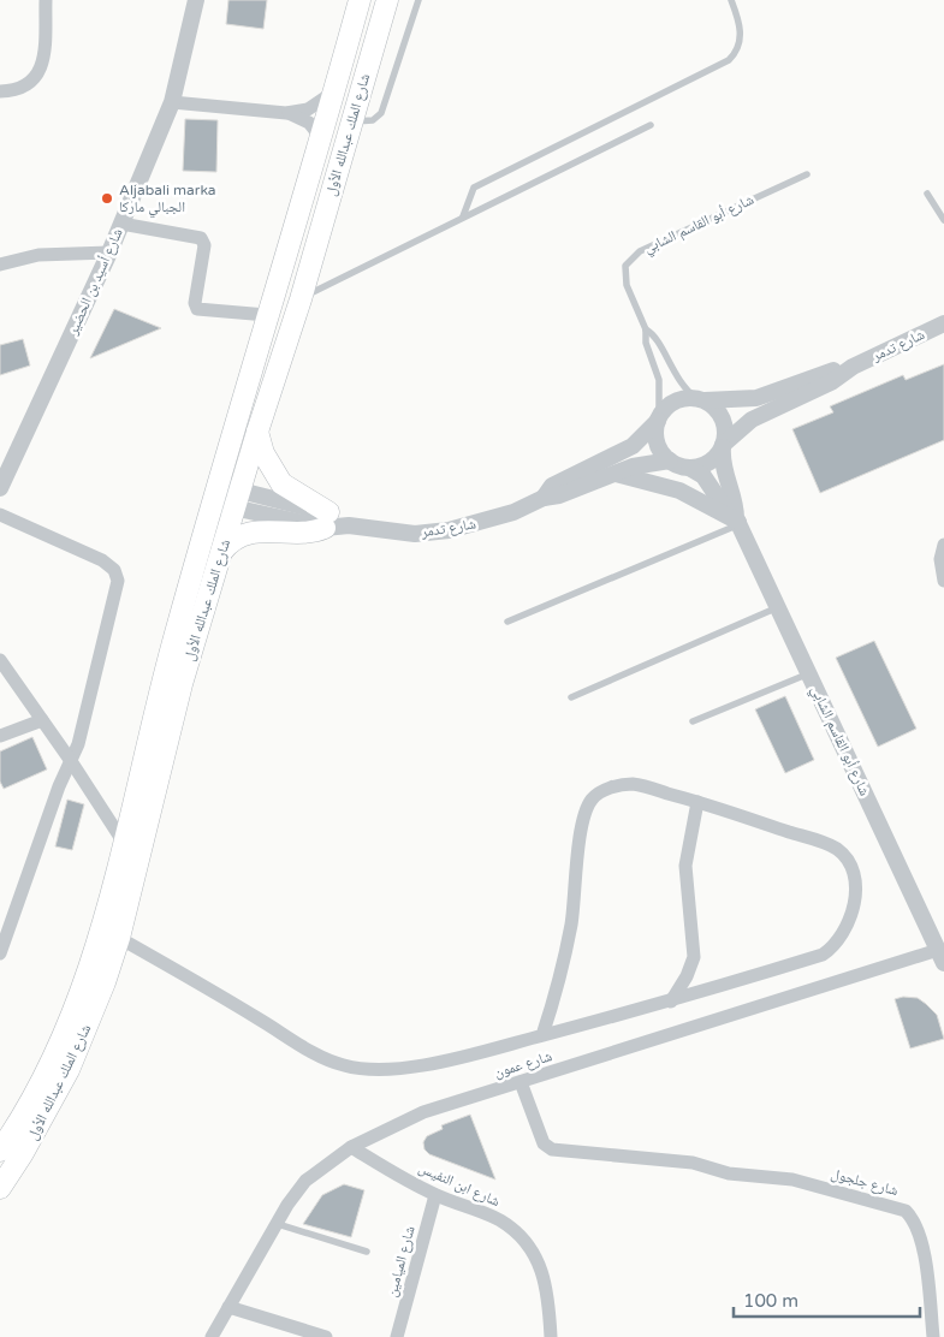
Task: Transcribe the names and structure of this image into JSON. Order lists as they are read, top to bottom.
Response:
{
  "streets": {
    "main road": ["شارع الملك عبدالله الأول"],
    "street": [
      "شارع أبو القاسم الشابي",
      "شارع أسيد بن الحضير",
      "شارع تدمر",
      "شارع عمون",
      "شارع جلجول",
      "شارع ابن النفيس",
      "شارع الميامين"
    ]
  },
  "crossings": [
    ["شارع الملك عبدالله الأول", "شارع تدمر"],
    ["شارع أبو القاسم الشابي", "شارع تدمر"],
    ["شارع أبو القاسم الشابي", "شارع عمون"],
    ["شارع عمون", "شارع جلجول"],
    ["شارع عمون", "شارع ابن النفيس"],
    ["شارع ابن النفيس", "شارع الميامين"]
  ],
  "places": ["Aljabali marka الجبالي ماركا"],
  "scale_bar": "100 m"
}
